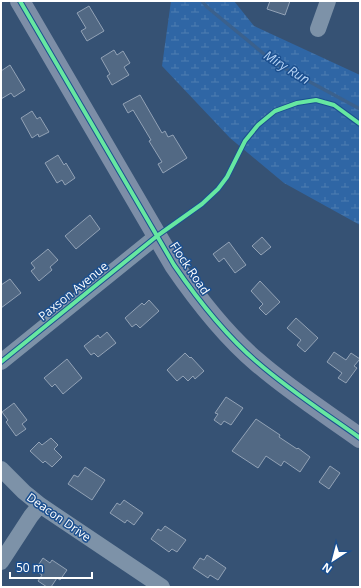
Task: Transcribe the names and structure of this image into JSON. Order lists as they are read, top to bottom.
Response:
{
  "streets": {
    "main road": ["Flock Road"],
    "street": ["Paxson Avenue", "Deacon Drive"]
  },
  "crossings": [
    ["Flock Road", "Paxson Avenue"]
  ],
  "water": ["Miry Run"],
  "scale_bar": "50 m",
  "north": "bottom left"
}
